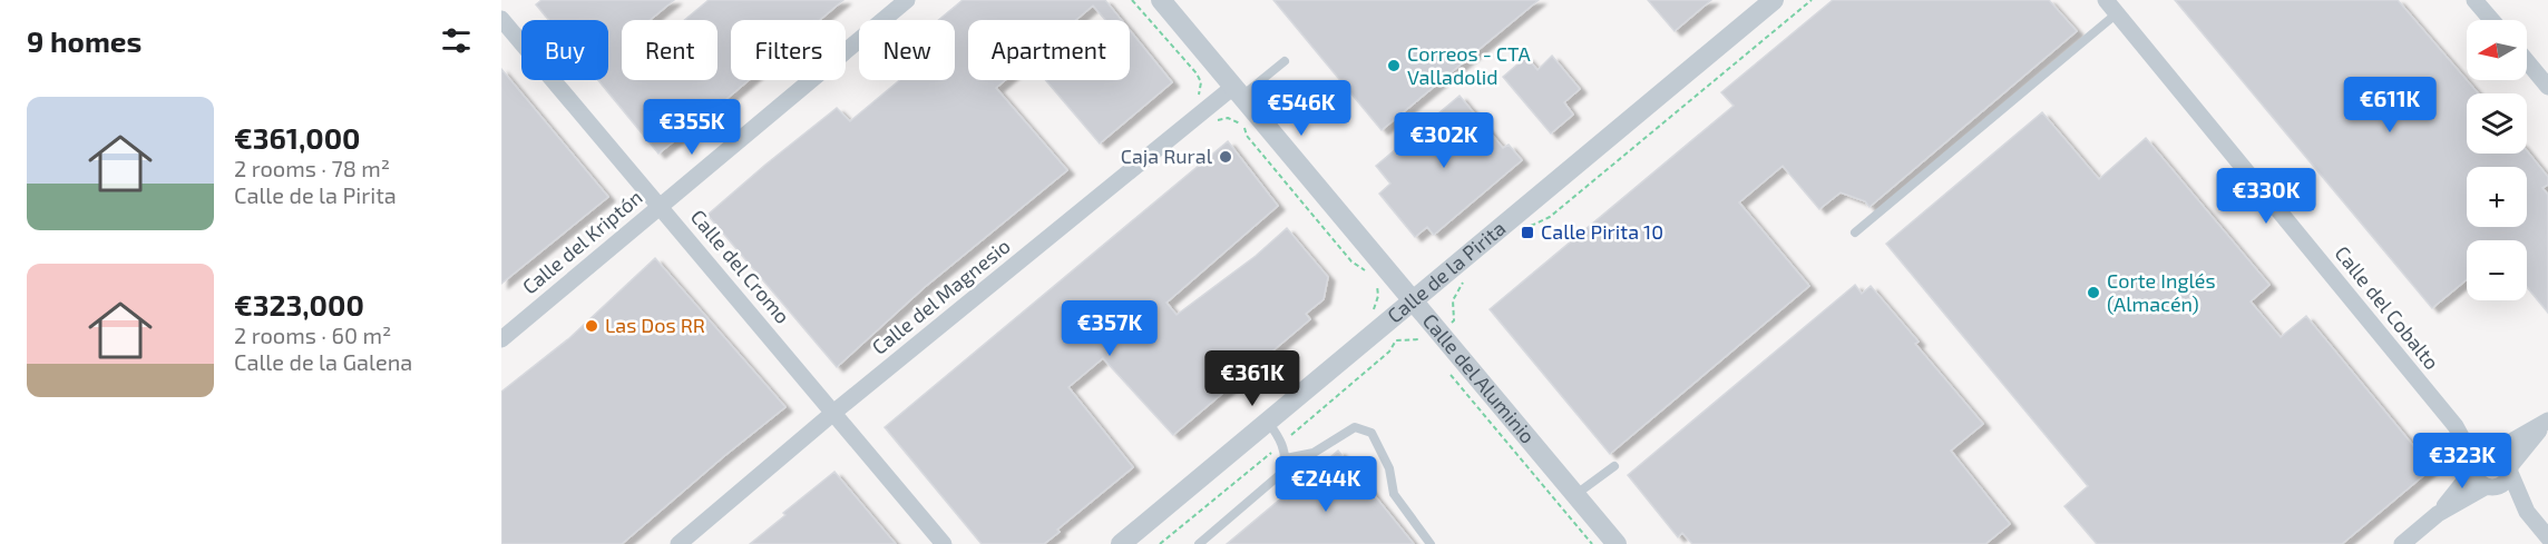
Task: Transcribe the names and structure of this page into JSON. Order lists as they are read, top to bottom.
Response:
{
  "streets": {
    "street": [
      "Calle del Kriptón",
      "Calle del Cromo",
      "Calle de la Pirita",
      "Calle del Magnesio",
      "Calle del Cobalto",
      "Calle del Aluminio"
    ]
  },
  "crossings": [
    ["Calle del Kriptón", "Calle del Cromo"],
    ["Calle del Cromo", "Calle del Magnesio"],
    ["Calle de la Pirita", "Calle del Aluminio"],
    ["Calle del Magnesio", "Calle del Aluminio"]
  ],
  "places": {
    "other": [
      "Correos - CTA Valladolid",
      "Caja Rural",
      "Corte Inglés (Almacén)",
      "Las Dos RR"
    ],
    "transit": ["Calle Pirita 10"]
  },
  "north": "left",
  "page": {
    "heading": "9 homes",
    "map_buttons": ["+", "−"],
    "chip": [
      "Buy",
      "Rent",
      "Filters",
      "New",
      "Apartment"
    ],
    "price": [
      "€611K",
      "€546K",
      "€355K",
      "€302K",
      "€330K",
      "€357K",
      "€361K",
      "€323K",
      "€244K"
    ],
    "list": [
      {
        "name": "€361,000",
        "note": "2 rooms · 78 m² · Calle de la Pirita"
      },
      {
        "name": "€323,000",
        "note": "2 rooms · 60 m² · Calle de la Galena"
      }
    ]
  }
}
